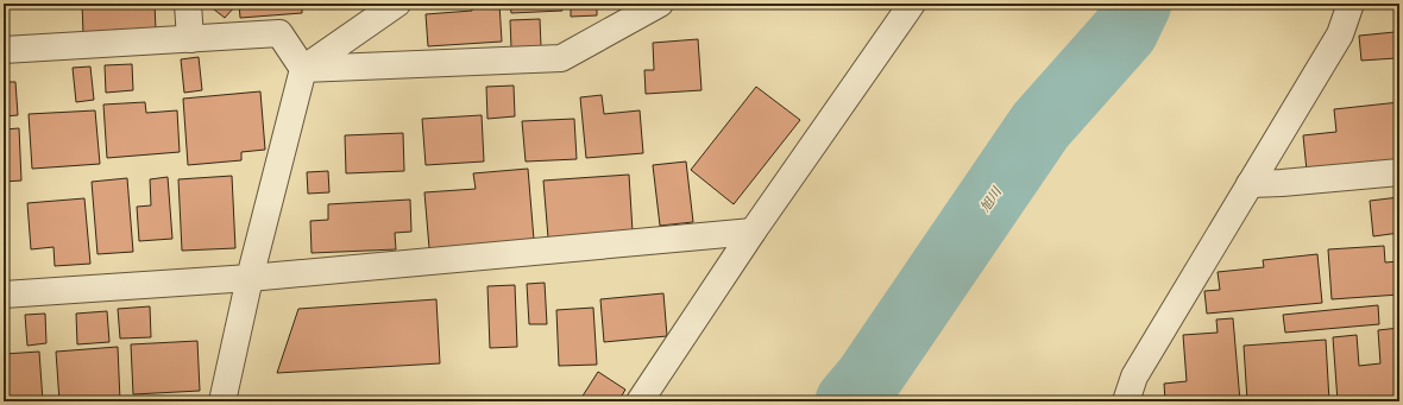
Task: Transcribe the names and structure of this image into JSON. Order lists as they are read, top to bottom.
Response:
{
  "water": ["旭川"]
}
